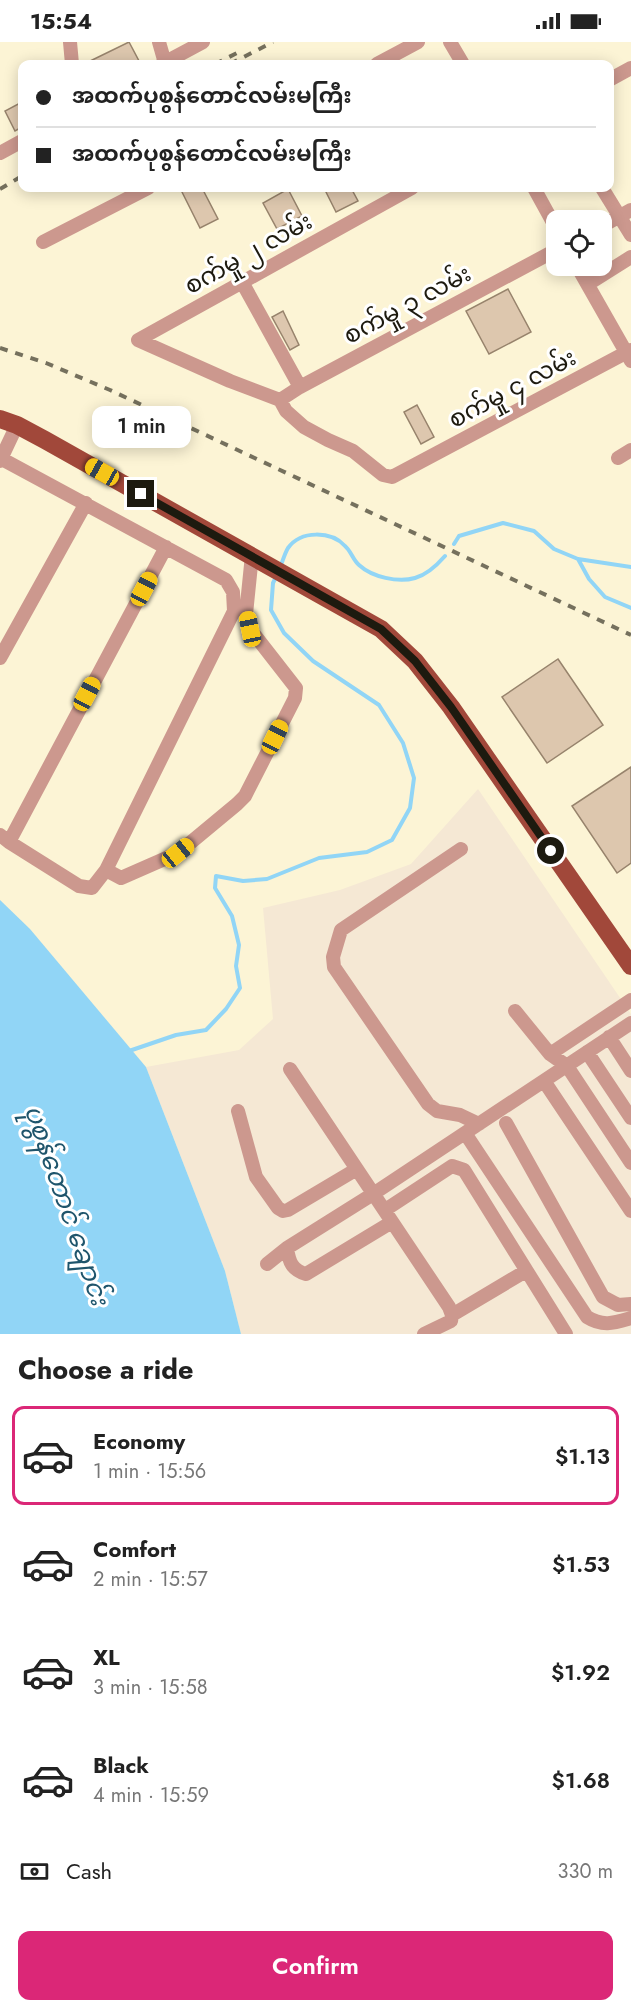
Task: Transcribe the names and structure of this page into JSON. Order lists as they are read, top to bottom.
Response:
{
  "streets": {
    "street": ["စက်မှု ၂ လမ်း", "စက်မှု ၃ လမ်း", "စက်မှု ၄ လမ်း"]
  },
  "crossings": [
    ["စက်မှု ၂ လမ်း", "စက်မှု ၃ လမ်း"],
    ["စက်မှု ၂ လမ်း", "စက်မှု ၄ လမ်း"],
    ["စက်မှု ၃ လမ်း", "စက်မှု ၄ လမ်း"]
  ],
  "water": ["ပုစွန်တောင် ချောင်း"],
  "page": {
    "status": "15:54",
    "banner": ["အထက်ပုစွန်တောင်လမ်းမကြီး", "အထက်ပုစွန်တောင်လမ်းမကြီး"],
    "bubble": "1 min",
    "heading": "Choose a ride",
    "list": [
      {
        "name": "Economy",
        "note": "1 min · 15:56",
        "value": "$1.13"
      },
      {
        "name": "Comfort",
        "note": "2 min · 15:57",
        "value": "$1.53"
      },
      {
        "name": "XL",
        "note": "3 min · 15:58",
        "value": "$1.92"
      },
      {
        "name": "Black",
        "note": "4 min · 15:59",
        "value": "$1.68"
      }
    ],
    "pay": ["Cash", "330 m"],
    "buttons": "Confirm"
  }
}
